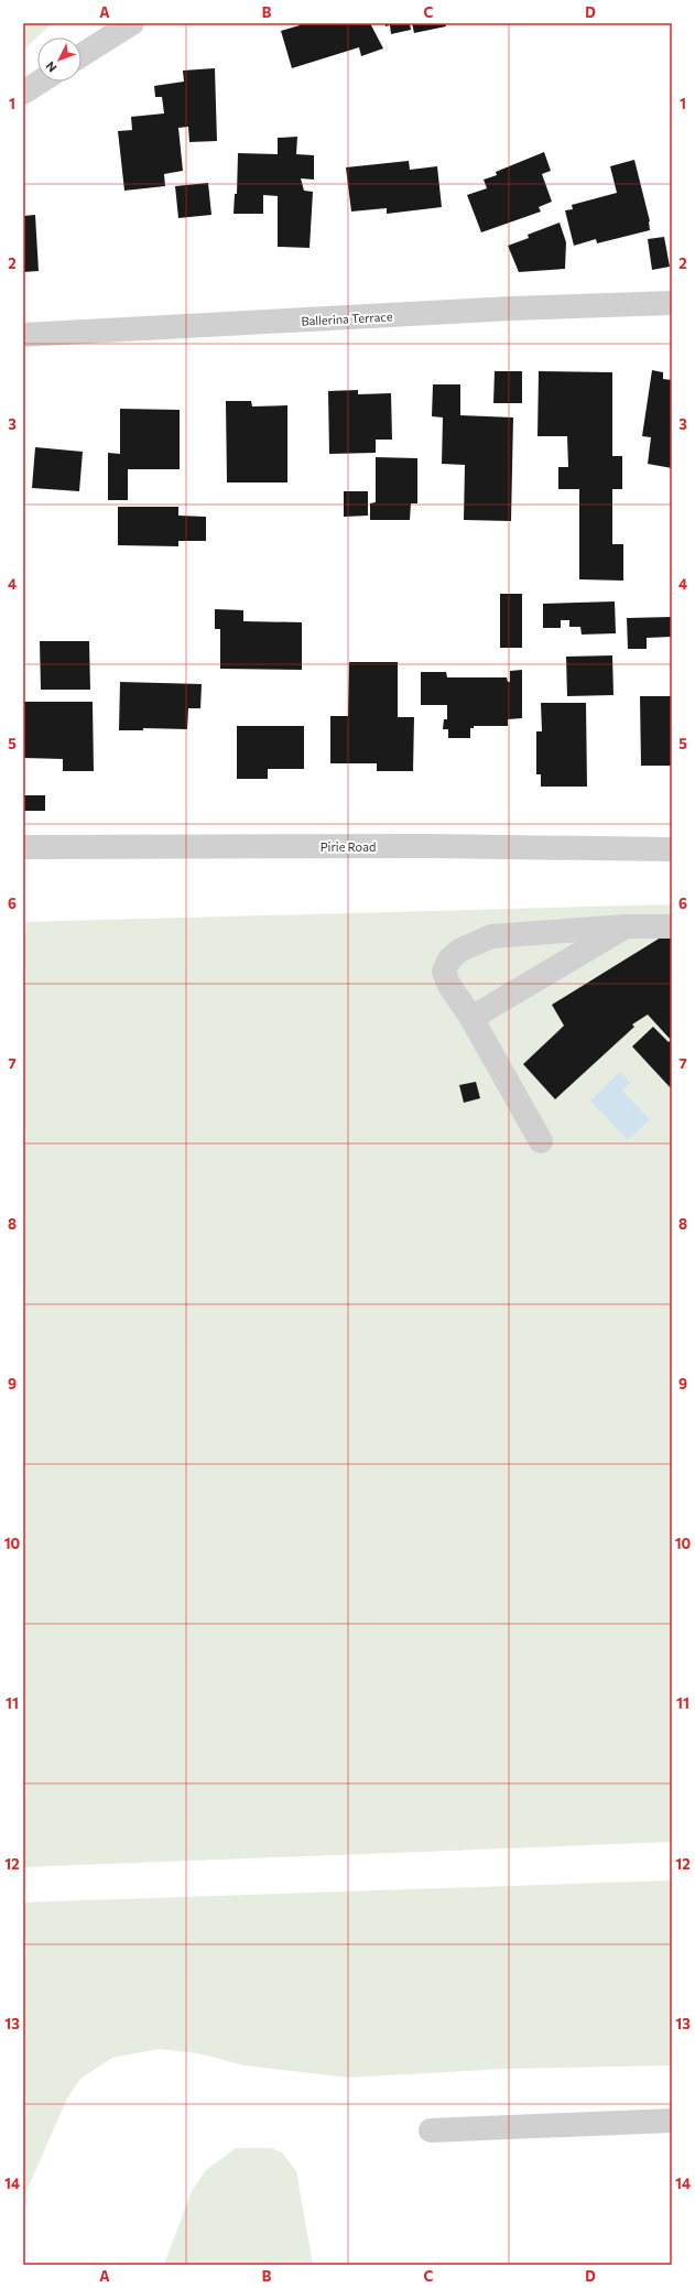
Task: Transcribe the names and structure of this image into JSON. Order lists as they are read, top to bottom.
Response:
{
  "streets": {
    "street": ["Ballerina Terrace", "Pirie Road"]
  },
  "north": "bottom left",
  "grid": {
    "columns": [
      "A",
      "B",
      "C",
      "D"
    ],
    "rows": [
      "1",
      "2",
      "3",
      "4",
      "5",
      "6",
      "7",
      "8",
      "9",
      "10",
      "11",
      "12",
      "13",
      "14"
    ]
  }
}
